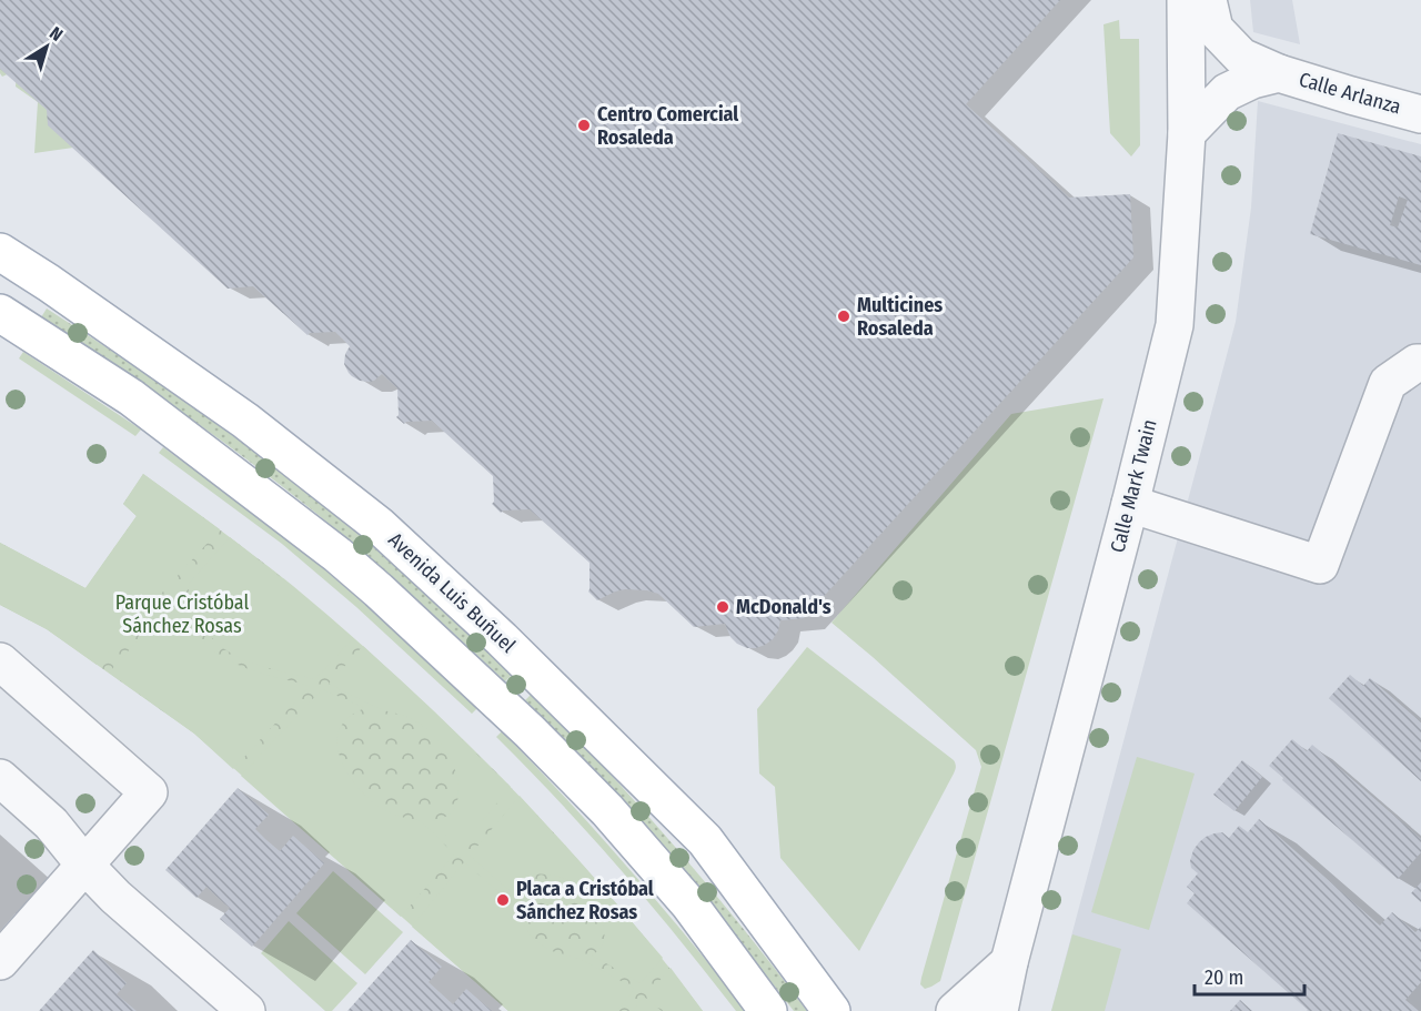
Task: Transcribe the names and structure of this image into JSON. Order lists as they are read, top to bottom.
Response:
{
  "streets": {
    "main road": ["Avenida Luis Buñuel"],
    "street": ["Calle Arlanza", "Calle Mark Twain"]
  },
  "crossings": [
    ["Calle Arlanza", "Calle Mark Twain"]
  ],
  "parks": ["Parque Cristóbal Sánchez Rosas"],
  "places": [
    "Centro Comercial Rosaleda",
    "Multicines Rosaleda",
    "McDonald's",
    "Placa a Cristóbal Sánchez Rosas"
  ],
  "scale_bar": "20 m",
  "north": "top right"
}
